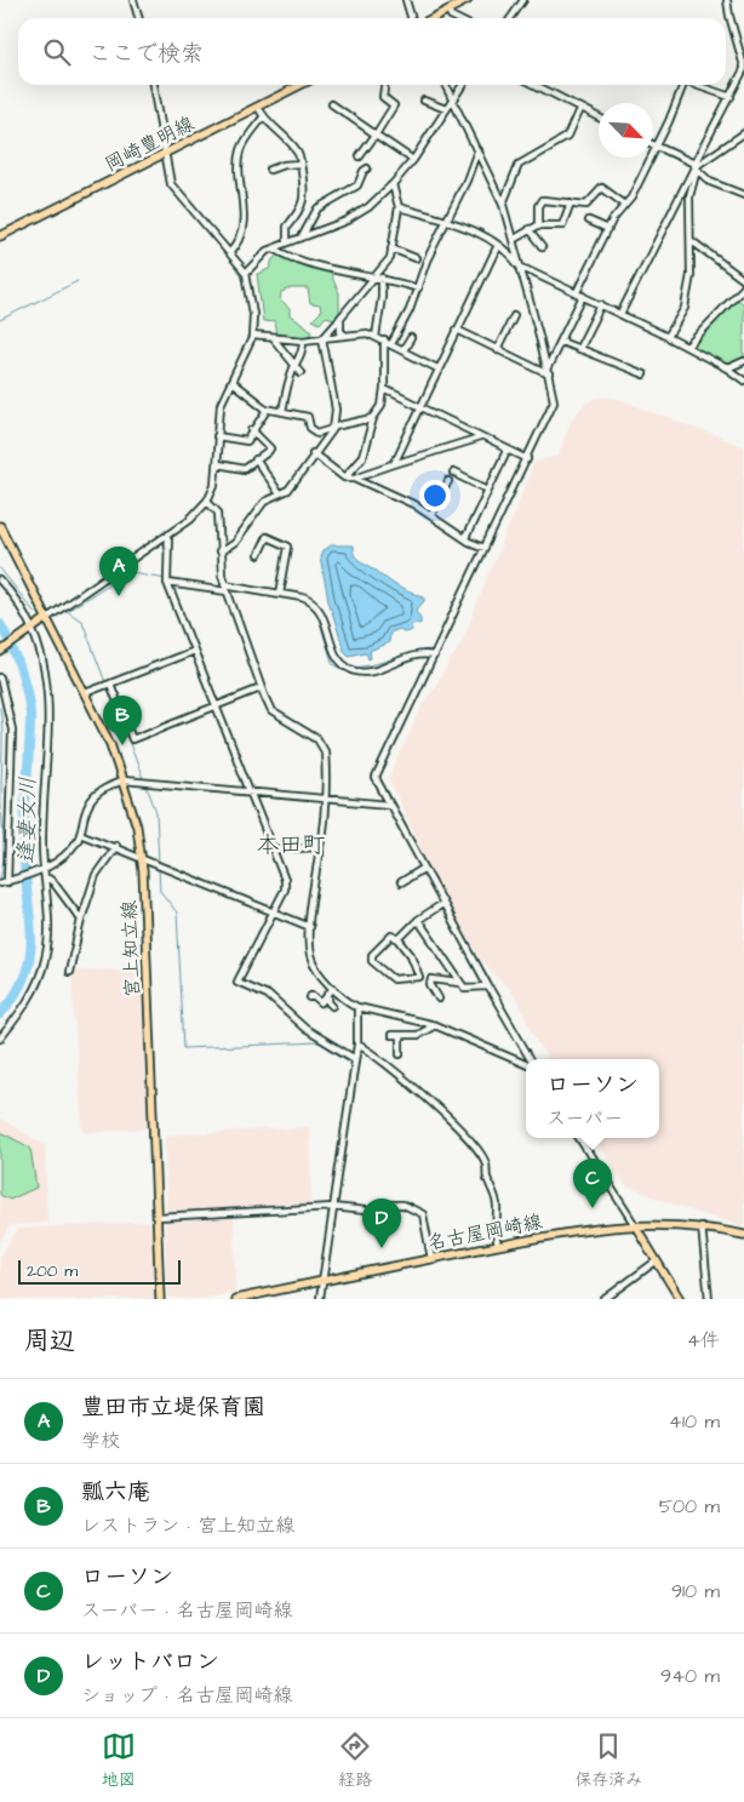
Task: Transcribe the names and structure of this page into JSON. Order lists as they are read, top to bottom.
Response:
{
  "streets": {
    "main road": ["岡崎豊明線", "宮上知立線", "名古屋岡崎線"]
  },
  "districts": ["本田町"],
  "water": ["逢妻女川"],
  "scale_bar": "200 m",
  "north": "bottom right",
  "page": {
    "search": "ここで検索",
    "pins": [
      "A",
      "B",
      "C",
      "D"
    ],
    "popup": ["ローソン", "スーパー"],
    "scale": "200 m",
    "heading": ["周辺", "4件"],
    "list": [
      {
        "mark": "A",
        "name": "豊田市立堤保育園",
        "note": "学校",
        "value": "410 m"
      },
      {
        "mark": "B",
        "name": "瓢六庵",
        "note": "レストラン · 宮上知立線",
        "value": "500 m"
      },
      {
        "mark": "C",
        "name": "ローソン",
        "note": "スーパー · 名古屋岡崎線",
        "value": "910 m"
      },
      {
        "mark": "D",
        "name": "レットバロン",
        "note": "ショップ · 名古屋岡崎線",
        "value": "940 m"
      }
    ],
    "nav": ["地図", "経路", "保存済み"]
  }
}
